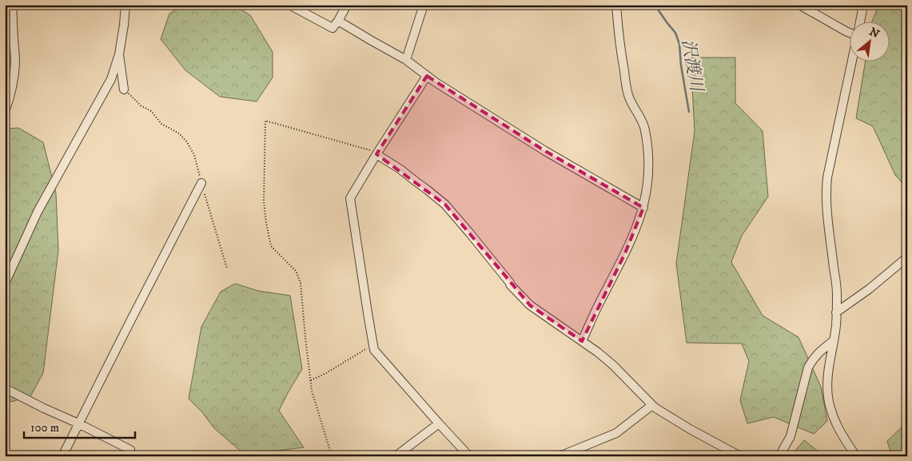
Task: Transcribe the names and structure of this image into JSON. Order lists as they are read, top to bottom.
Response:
{
  "water": ["沢渡川"],
  "scale_bar": "100 m",
  "north": "top right"
}
